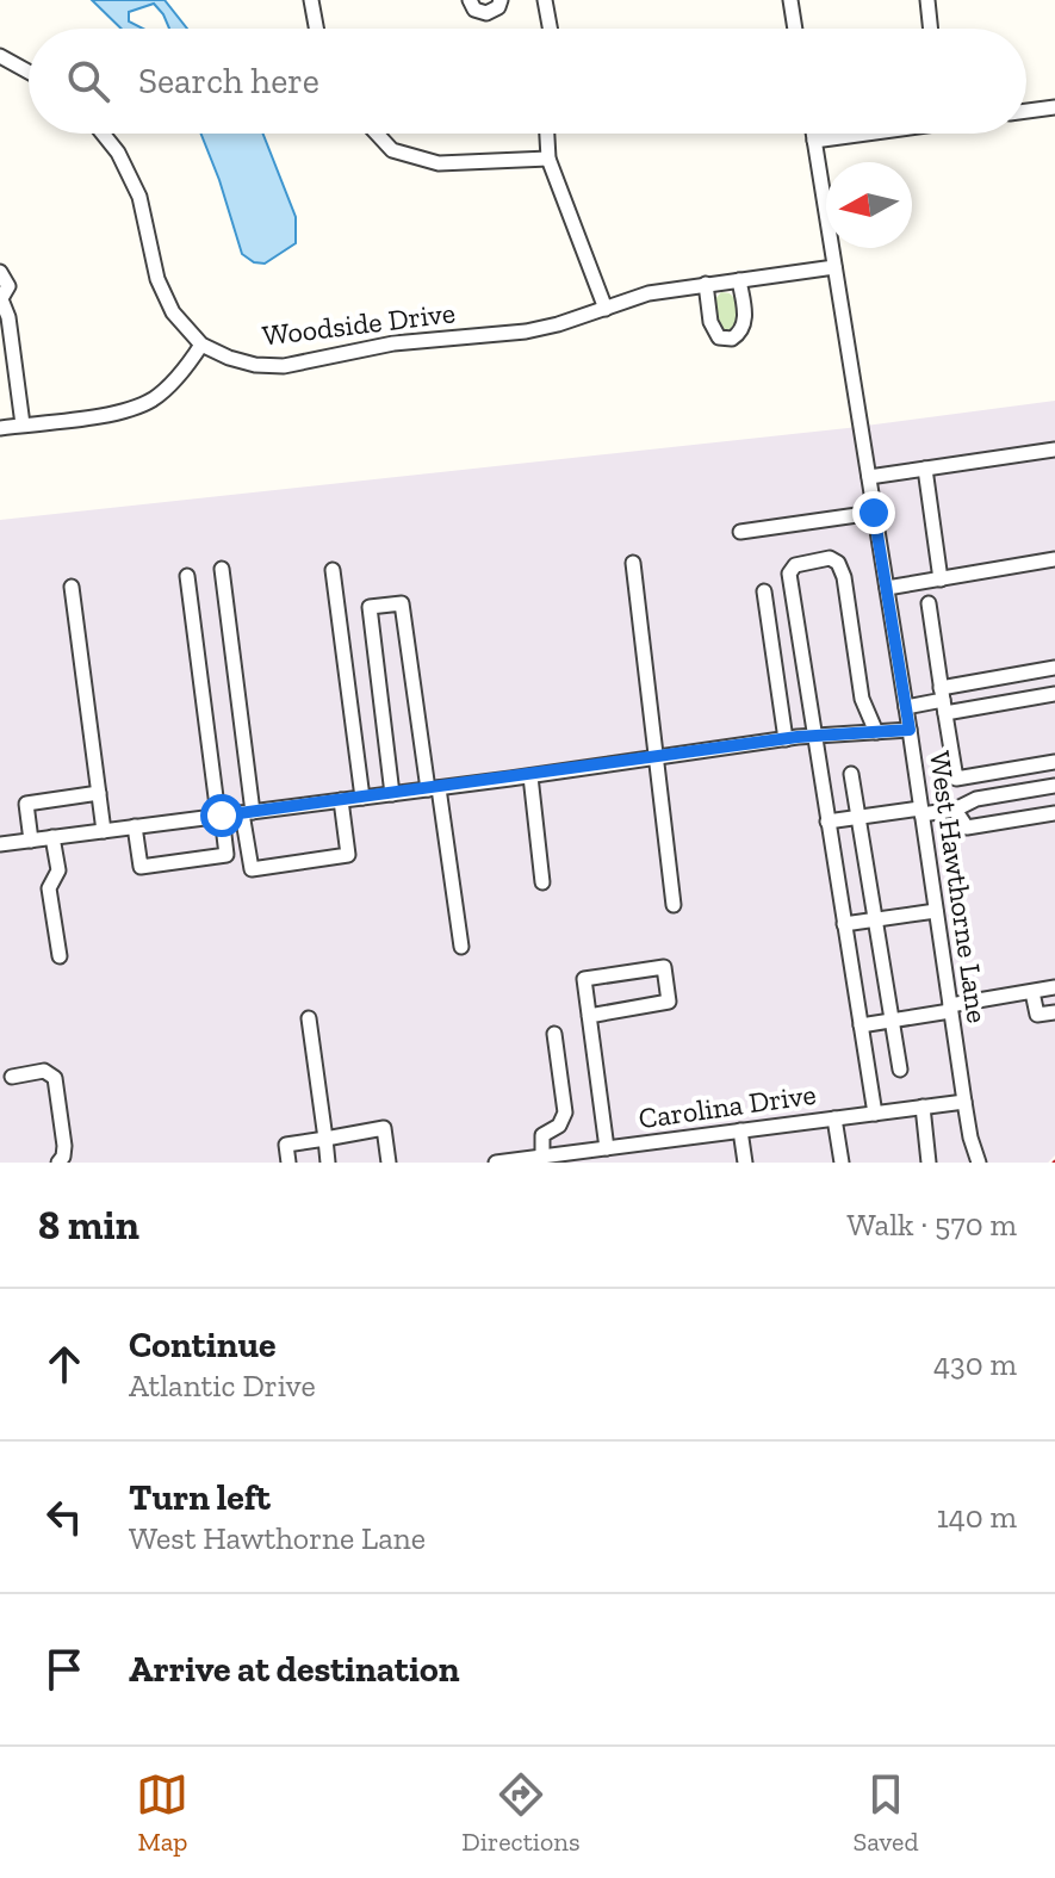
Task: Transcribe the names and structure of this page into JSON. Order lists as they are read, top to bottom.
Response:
{
  "streets": {
    "street": ["Woodside Drive", "West Hawthorne Lane", "Carolina Drive"]
  },
  "crossings": [
    ["Woodside Drive", "West Hawthorne Lane"],
    ["West Hawthorne Lane", "Carolina Drive"]
  ],
  "north": "left",
  "page": {
    "search": "Search here",
    "heading": ["8 min", "Walk · 570 m"],
    "list": [
      ["Continue", "Atlantic Drive", "430 m"],
      ["Turn left", "West Hawthorne Lane", "140 m"],
      "Arrive at destination"
    ],
    "nav": ["Map", "Directions", "Saved"]
  }
}
